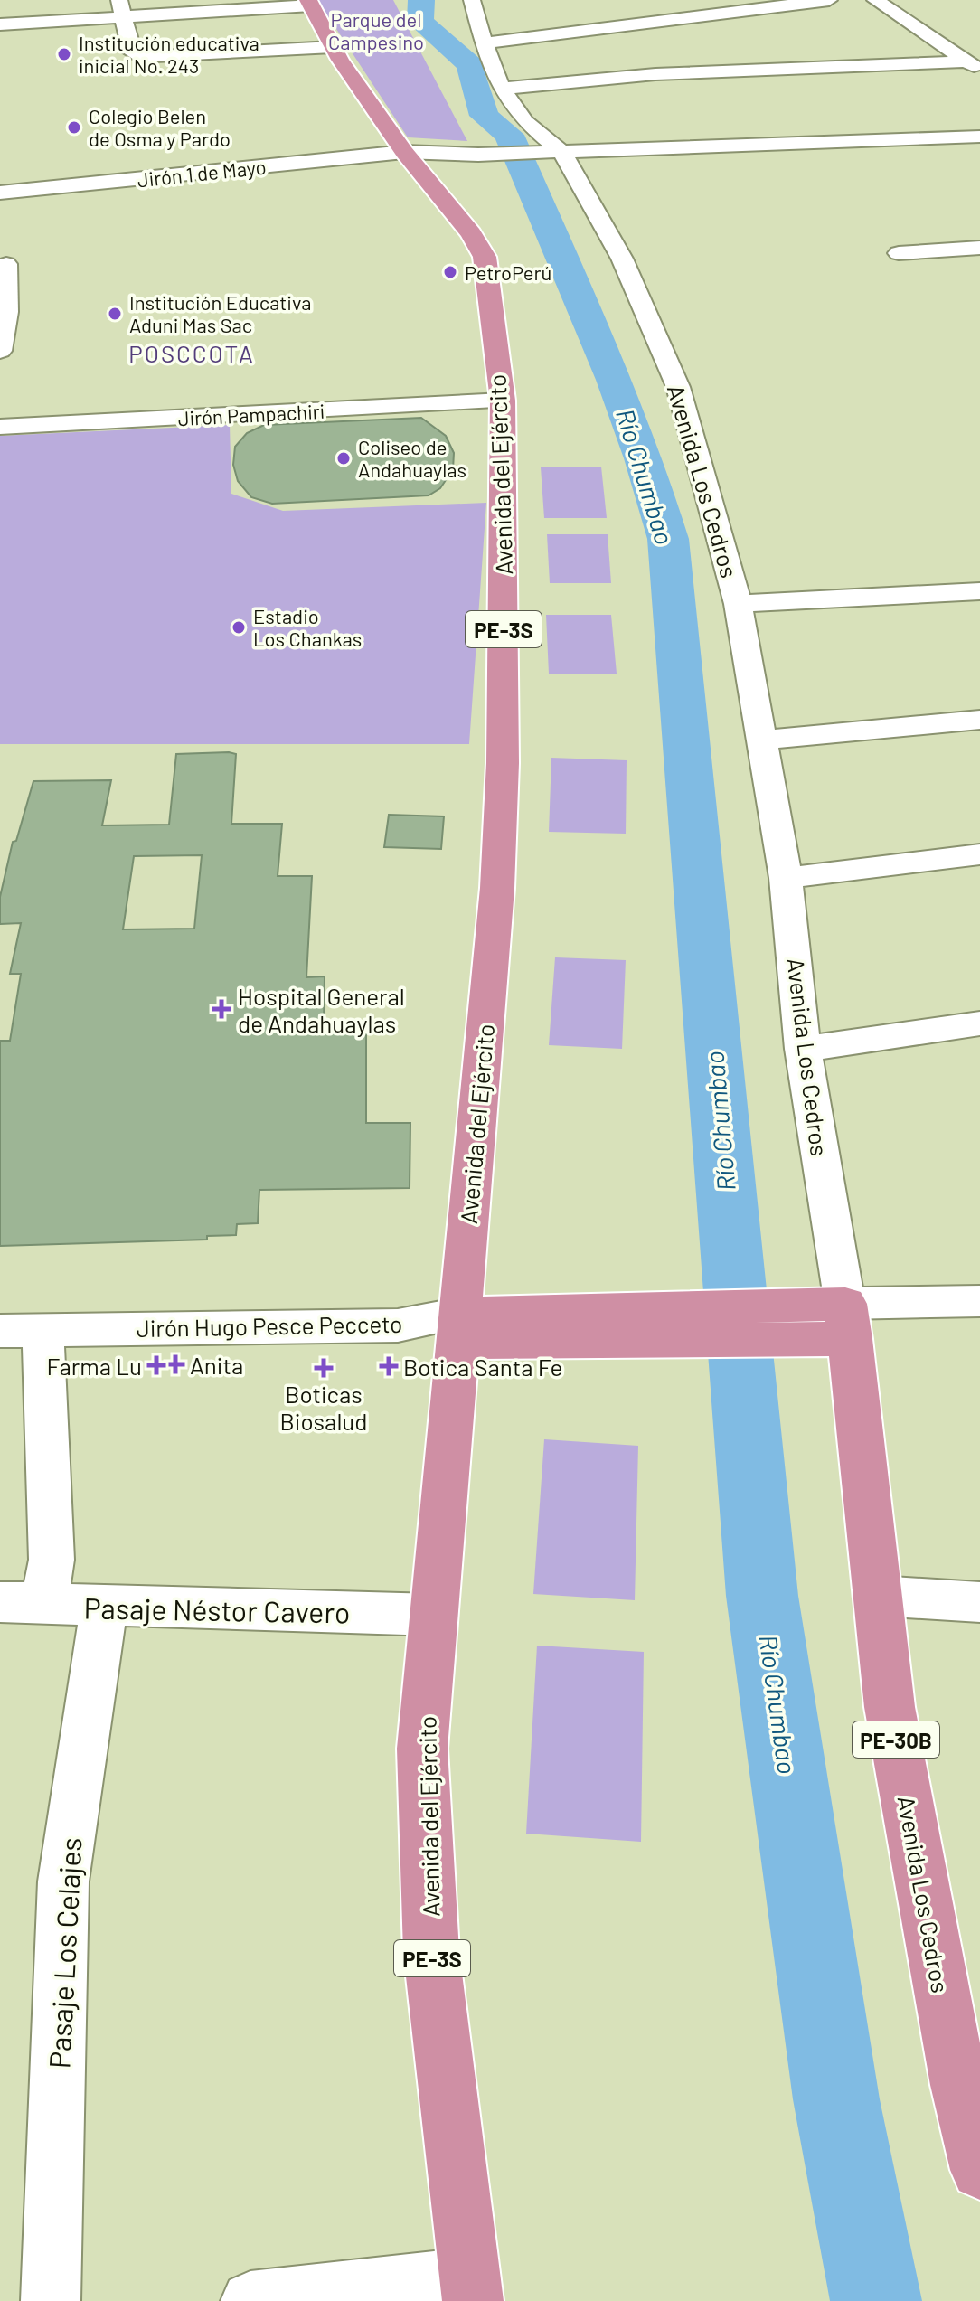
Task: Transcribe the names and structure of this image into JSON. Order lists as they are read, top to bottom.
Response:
{
  "streets": {
    "highway": [
      "Avenida del Ejército",
      "Avenida Los Cedros",
      "PE-3S",
      "PE-30B"
    ],
    "street": [
      "Jirón 1 de Mayo",
      "Jirón Pampachiri",
      "Jirón Hugo Pesce Pecceto",
      "Pasaje Néstor Cavero",
      "Pasaje Los Celajes"
    ]
  },
  "crossings": [
    ["Jirón 1 de Mayo", "Avenida del Ejército"],
    ["Jirón 1 de Mayo", "Avenida Los Cedros"],
    ["Jirón Pampachiri", "Avenida del Ejército"],
    ["Avenida del Ejército", "Jirón Hugo Pesce Pecceto"],
    ["Avenida del Ejército", "Pasaje Néstor Cavero"],
    ["Pasaje Néstor Cavero", "Pasaje Los Celajes"]
  ],
  "districts": ["POSCCOTA"],
  "water": ["Río Chumbao"],
  "parks": ["Parque del Campesino"],
  "places": {
    "other": [
      "Institución educativa inicial No. 243",
      "Colegio Belen de Osma y Pardo",
      "PetroPerú",
      "Institución Educativa Aduni Mas Sac",
      "Coliseo de Andahuaylas",
      "Estadio Los Chankas"
    ],
    "health": [
      "Hospital General de Andahuaylas",
      "Anita",
      "Farma Lu",
      "Botica Santa Fe",
      "Boticas Biosalud"
    ]
  }
}
